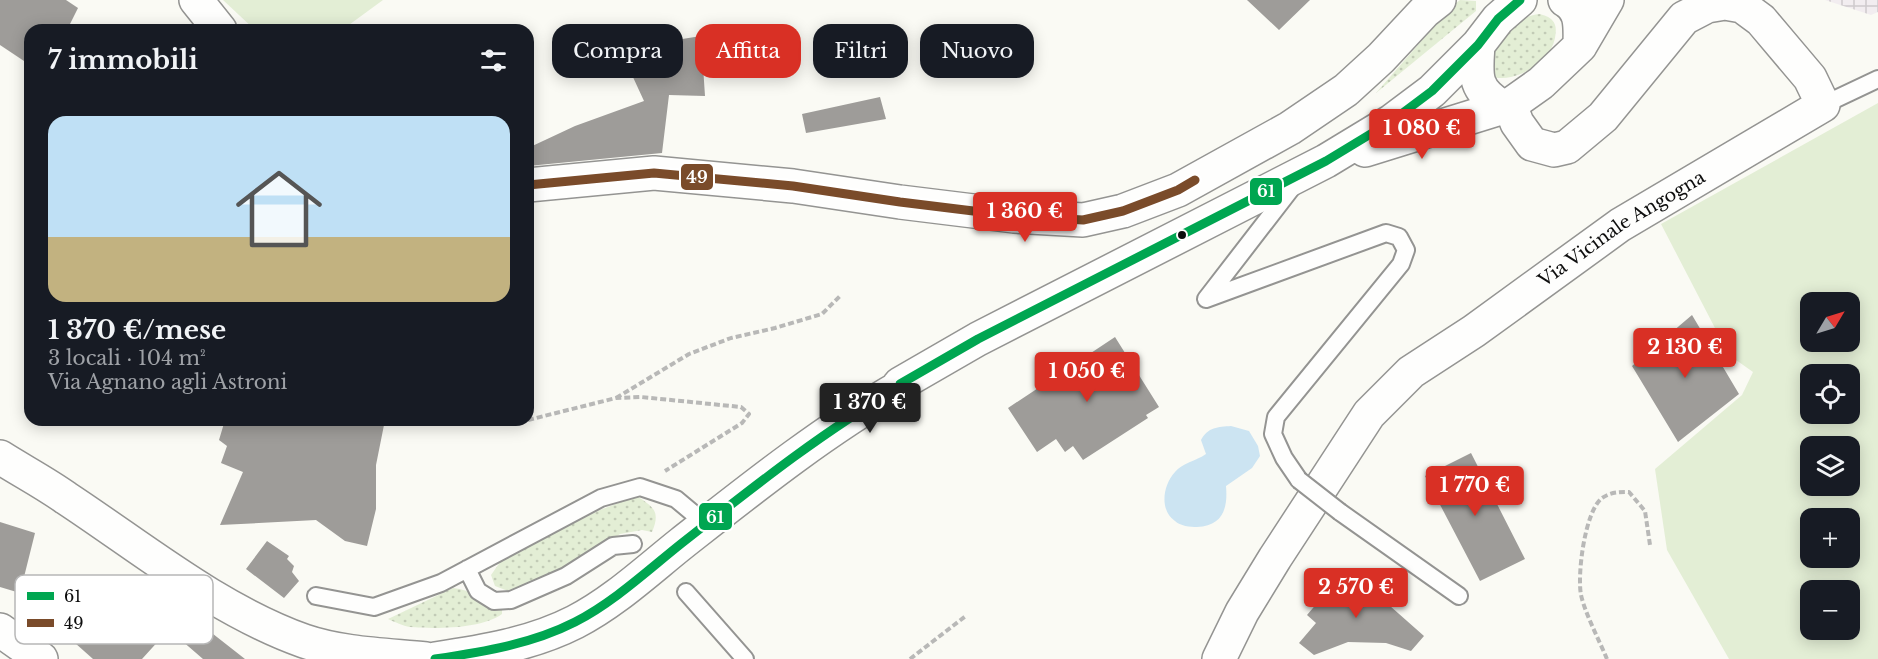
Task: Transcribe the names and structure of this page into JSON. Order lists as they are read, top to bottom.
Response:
{
  "streets": {
    "street": ["Via Vicinale Angogna"]
  },
  "lines": ["transit line 61", "transit line 49"],
  "legend": ["61", "49"],
  "north": "top right",
  "page": {
    "chip": [
      "Compra",
      "Affitta",
      "Filtri",
      "Nuovo"
    ],
    "heading": "7 immobili",
    "list": [
      {
        "name": "1 370 €/mese",
        "note": "3 locali · 104 m² · Via Agnano agli Astroni"
      }
    ],
    "price": [
      "1 080 €",
      "1 360 €",
      "2 130 €",
      "1 050 €",
      "1 370 €",
      "1 770 €",
      "2 570 €"
    ],
    "map_buttons": ["+", "−"]
  }
}
